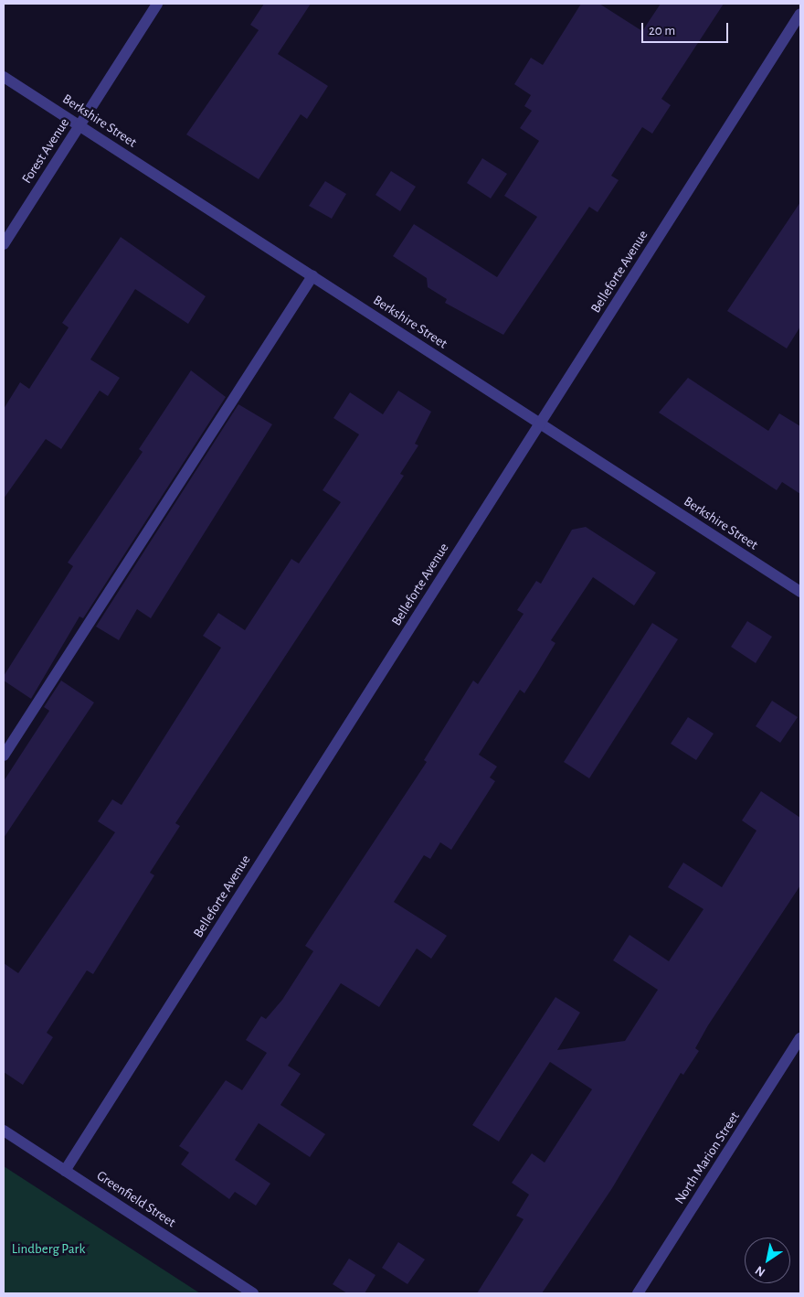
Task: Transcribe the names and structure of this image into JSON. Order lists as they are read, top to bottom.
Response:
{
  "streets": {
    "street": [
      "Berkshire Street",
      "Forest Avenue",
      "Belleforte Avenue",
      "North Marion Street",
      "Greenfield Street"
    ]
  },
  "crossings": [
    ["Berkshire Street", "Forest Avenue"],
    ["Berkshire Street", "Belleforte Avenue"],
    ["Belleforte Avenue", "Greenfield Street"]
  ],
  "parks": ["Lindberg Park"],
  "scale_bar": "20 m",
  "north": "bottom left"
}
